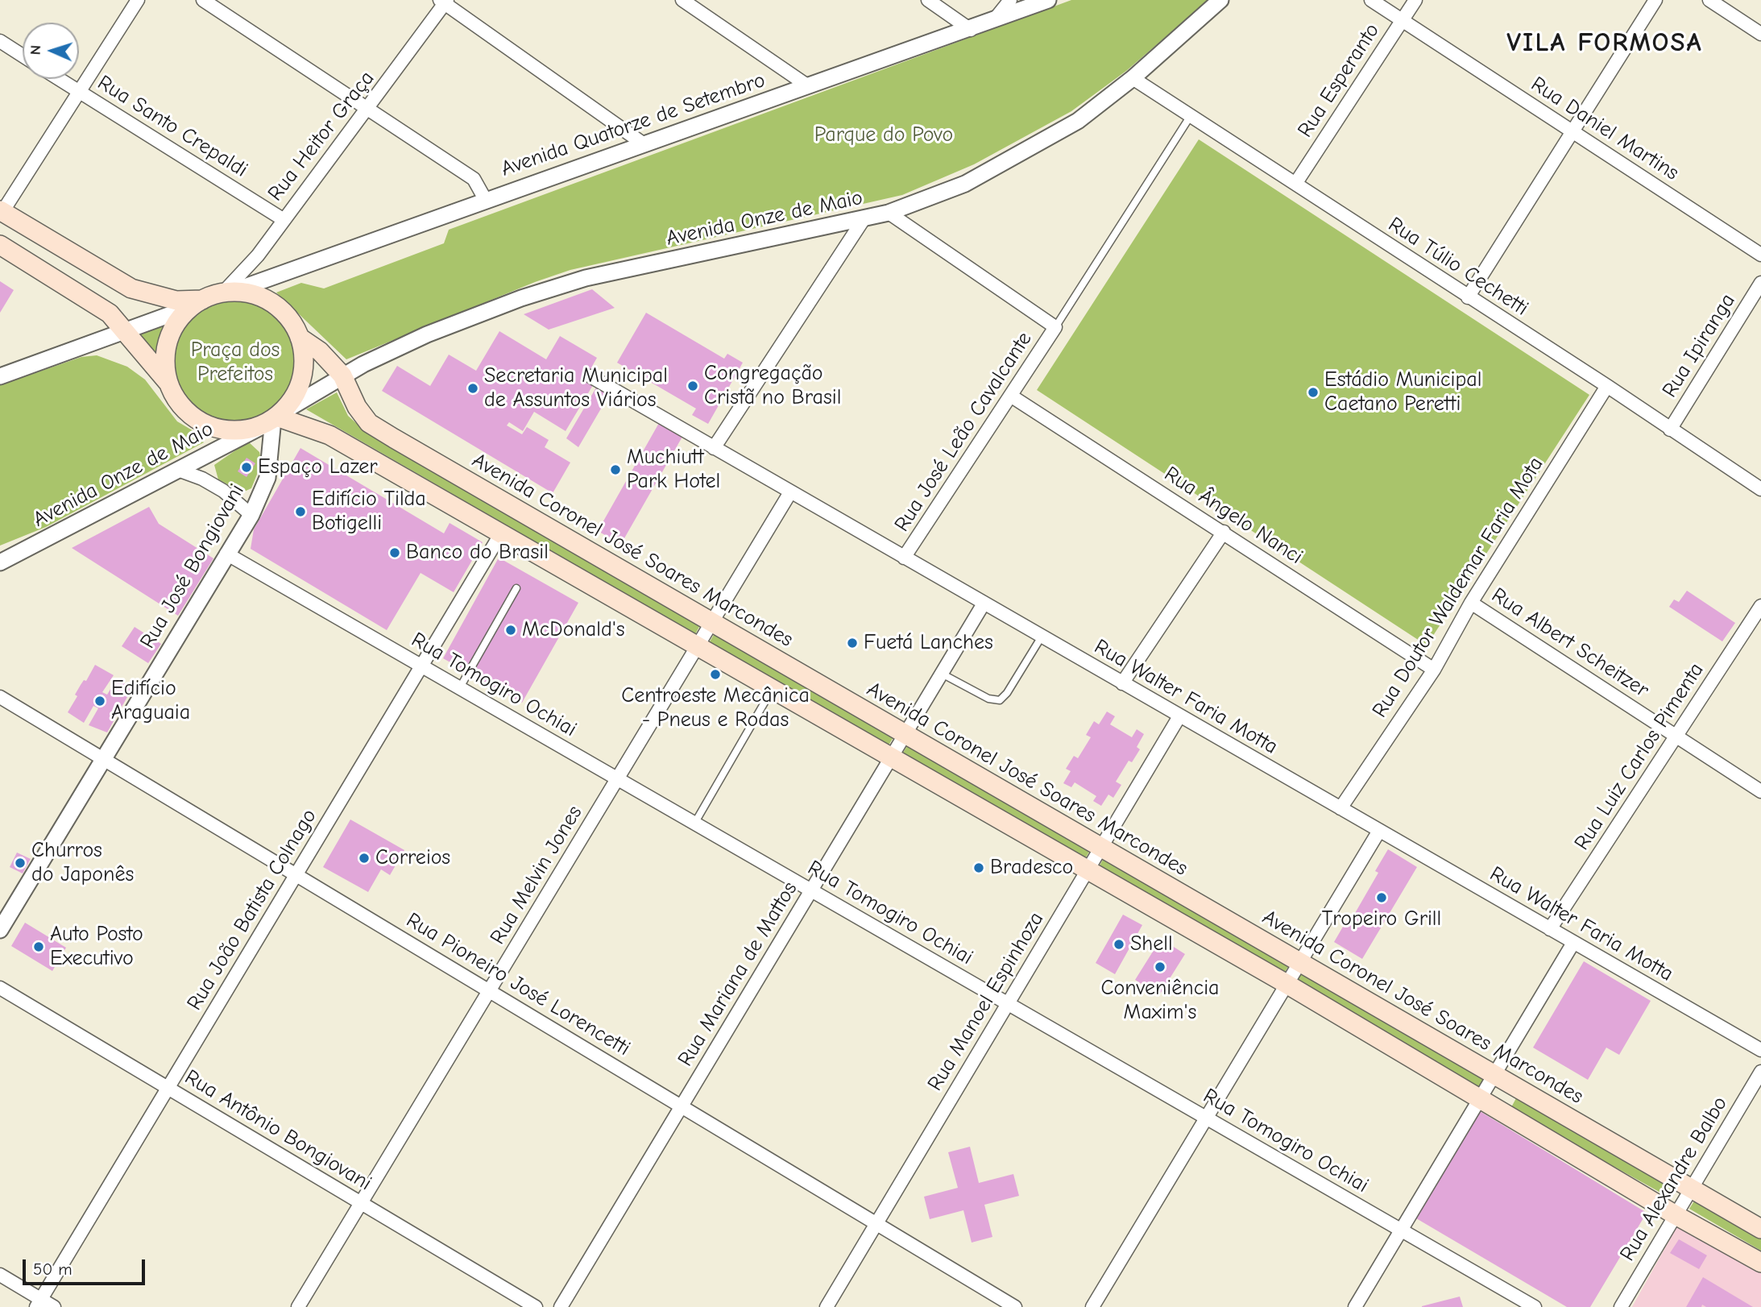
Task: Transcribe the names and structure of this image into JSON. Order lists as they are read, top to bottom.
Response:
{
  "streets": {
    "main road": ["Avenida Coronel José Soares Marcondes"],
    "street": [
      "Rua Esperanto",
      "Avenida Quatorze de Setembro",
      "Rua Santo Crepaldi",
      "Rua Daniel Martins",
      "Rua Heitor Graça",
      "Avenida Onze de Maio",
      "Rua Túlio Cechetti",
      "Rua Ipiranga",
      "Rua José Leão Cavalcante",
      "Rua Ângelo Nanci",
      "Rua José Bongiovani",
      "Rua Doutor Waldemar Faria Mota",
      "Rua Albert Scheitzer",
      "Rua Tomogiro Ochiai",
      "Rua Walter Faria Motta",
      "Rua Luiz Carlos Pimenta",
      "Rua Melvin Jones",
      "Rua João Batista Colnago",
      "Rua Mariana de Mattos",
      "Rua Pioneiro José Lorencetti",
      "Rua Manoel Espinhoza",
      "Rua Antônio Bongiovani",
      "Rua Alexandre Balbo"
    ]
  },
  "crossings": [
    ["Rua Esperanto", "Rua Daniel Martins"],
    ["Rua Esperanto", "Rua Túlio Cechetti"],
    ["Avenida Quatorze de Setembro", "Rua Heitor Graça"],
    ["Avenida Quatorze de Setembro", "Avenida Onze de Maio"],
    ["Avenida Quatorze de Setembro", "Avenida Coronel José Soares Marcondes"],
    ["Avenida Quatorze de Setembro", "Rua José Bongiovani"],
    ["Rua Santo Crepaldi", "Rua Heitor Graça"],
    ["Rua Heitor Graça", "Avenida Onze de Maio"],
    ["Rua Heitor Graça", "Avenida Coronel José Soares Marcondes"],
    ["Rua Heitor Graça", "Rua José Bongiovani"],
    ["Avenida Onze de Maio", "Rua Túlio Cechetti"],
    ["Avenida Onze de Maio", "Avenida Coronel José Soares Marcondes"],
    ["Avenida Onze de Maio", "Rua José Bongiovani"],
    ["Rua Túlio Cechetti", "Rua Ipiranga"],
    ["Rua Túlio Cechetti", "Rua Doutor Waldemar Faria Mota"],
    ["Rua José Leão Cavalcante", "Rua Ângelo Nanci"],
    ["Rua José Leão Cavalcante", "Rua Walter Faria Motta"],
    ["Rua Ângelo Nanci", "Rua Doutor Waldemar Faria Mota"],
    ["Avenida Coronel José Soares Marcondes", "Rua José Bongiovani"],
    ["Avenida Coronel José Soares Marcondes", "Rua Melvin Jones"],
    ["Avenida Coronel José Soares Marcondes", "Rua Mariana de Mattos"],
    ["Avenida Coronel José Soares Marcondes", "Rua Manoel Espinhoza"],
    ["Avenida Coronel José Soares Marcondes", "Rua Alexandre Balbo"],
    ["Rua José Bongiovani", "Rua Tomogiro Ochiai"],
    ["Rua José Bongiovani", "Rua Pioneiro José Lorencetti"],
    ["Rua Doutor Waldemar Faria Mota", "Rua Albert Scheitzer"],
    ["Rua Doutor Waldemar Faria Mota", "Rua Walter Faria Motta"],
    ["Rua Albert Scheitzer", "Rua Luiz Carlos Pimenta"],
    ["Rua Tomogiro Ochiai", "Rua Melvin Jones"],
    ["Rua Tomogiro Ochiai", "Rua João Batista Colnago"],
    ["Rua Tomogiro Ochiai", "Rua Mariana de Mattos"],
    ["Rua Tomogiro Ochiai", "Rua Manoel Espinhoza"],
    ["Rua Walter Faria Motta", "Rua Luiz Carlos Pimenta"],
    ["Rua Walter Faria Motta", "Rua Melvin Jones"],
    ["Rua Walter Faria Motta", "Rua Mariana de Mattos"],
    ["Rua Walter Faria Motta", "Rua Manoel Espinhoza"],
    ["Rua Melvin Jones", "Rua Pioneiro José Lorencetti"],
    ["Rua Melvin Jones", "Rua Antônio Bongiovani"],
    ["Rua João Batista Colnago", "Rua Pioneiro José Lorencetti"],
    ["Rua João Batista Colnago", "Rua Antônio Bongiovani"],
    ["Rua Mariana de Mattos", "Rua Pioneiro José Lorencetti"],
    ["Rua Pioneiro José Lorencetti", "Rua Manoel Espinhoza"]
  ],
  "districts": ["VILA FORMOSA"],
  "parks": ["Parque do Povo", "Praça dos Prefeitos"],
  "places": [
    "Congregação Cristã no Brasil",
    "Secretaria Municipal de Assuntos Viários",
    "Estádio Municipal Caetano Peretti",
    "Espaço Lazer",
    "Muchiutt Park Hotel",
    "Edifício Tilda Botigelli",
    "Banco do Brasil",
    "McDonald's",
    "Fuetá Lanches",
    "Centroeste Mecânica - Pneus e Rodas",
    "Edifício Araguaia",
    "Correios",
    "Churros do Japonês",
    "Bradesco",
    "Tropeiro Grill",
    "Shell",
    "Auto Posto Executivo",
    "Conveniência Maxim's"
  ],
  "scale_bar": "50 m",
  "north": "left"
}
